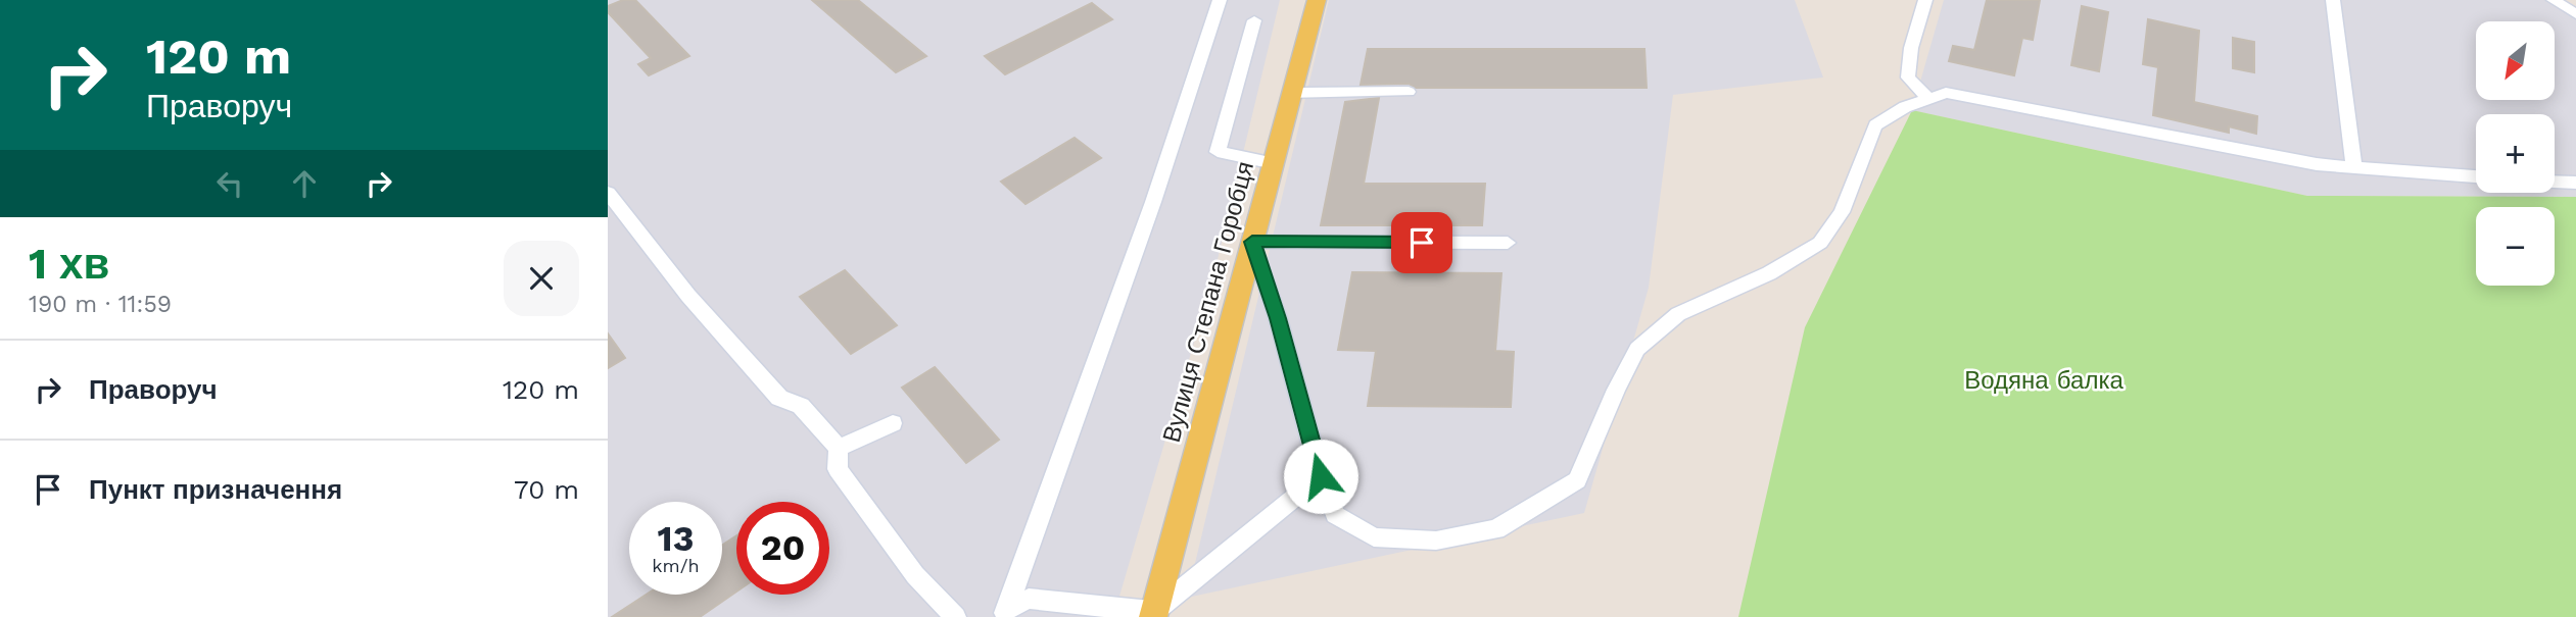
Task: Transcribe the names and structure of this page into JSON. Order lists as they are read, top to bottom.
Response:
{
  "streets": {
    "main road": ["Вулиця Степана Горобця"]
  },
  "parks": ["Водяна балка"],
  "north": "bottom left",
  "page": {
    "turn": ["120 m", "Праворуч"],
    "map_buttons": ["+", "−"],
    "heading": ["1 хв", "190 m · 11:59"],
    "list": [
      {
        "name": "Праворуч",
        "value": "120 m"
      },
      {
        "name": "Пункт призначення",
        "value": "70 m"
      }
    ],
    "speed": "13 km/h",
    "limit": "20"
  }
}
